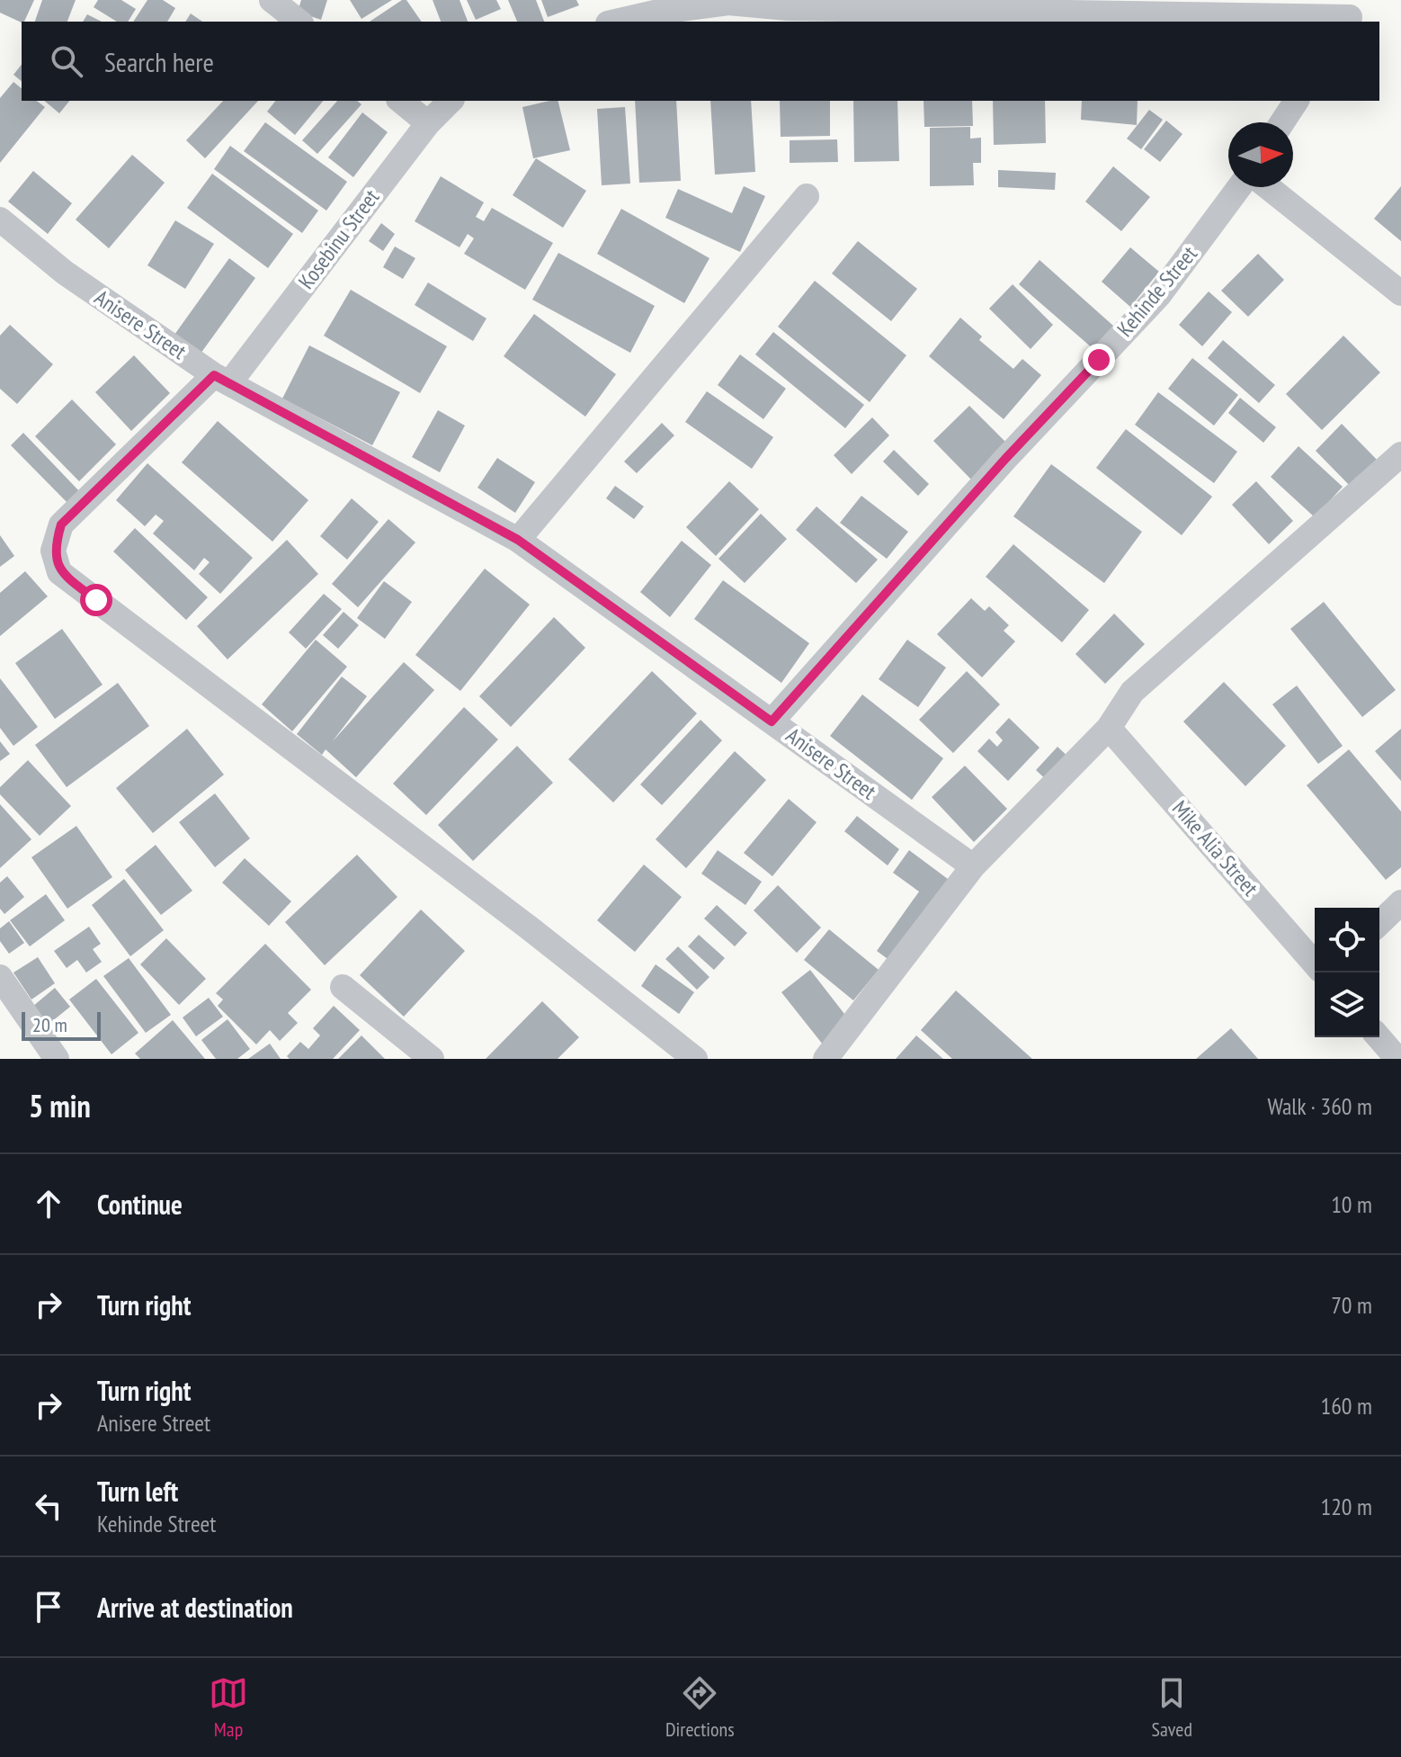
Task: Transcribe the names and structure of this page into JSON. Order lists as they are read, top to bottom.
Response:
{
  "streets": {
    "street": [
      "Kosebinu Street",
      "Kehinde Street",
      "Anisere Street",
      "Mike Alia Street"
    ]
  },
  "crossings": [
    ["Kosebinu Street", "Anisere Street"],
    ["Kehinde Street", "Anisere Street"]
  ],
  "scale_bar": "20 m",
  "north": "right",
  "page": {
    "search": "Search here",
    "scale": "20 m",
    "heading": ["5 min", "Walk · 360 m"],
    "list": [
      ["Continue", "10 m"],
      ["Turn right", "70 m"],
      ["Turn right", "Anisere Street", "160 m"],
      ["Turn left", "Kehinde Street", "120 m"],
      "Arrive at destination"
    ],
    "nav": ["Map", "Directions", "Saved"]
  }
}
